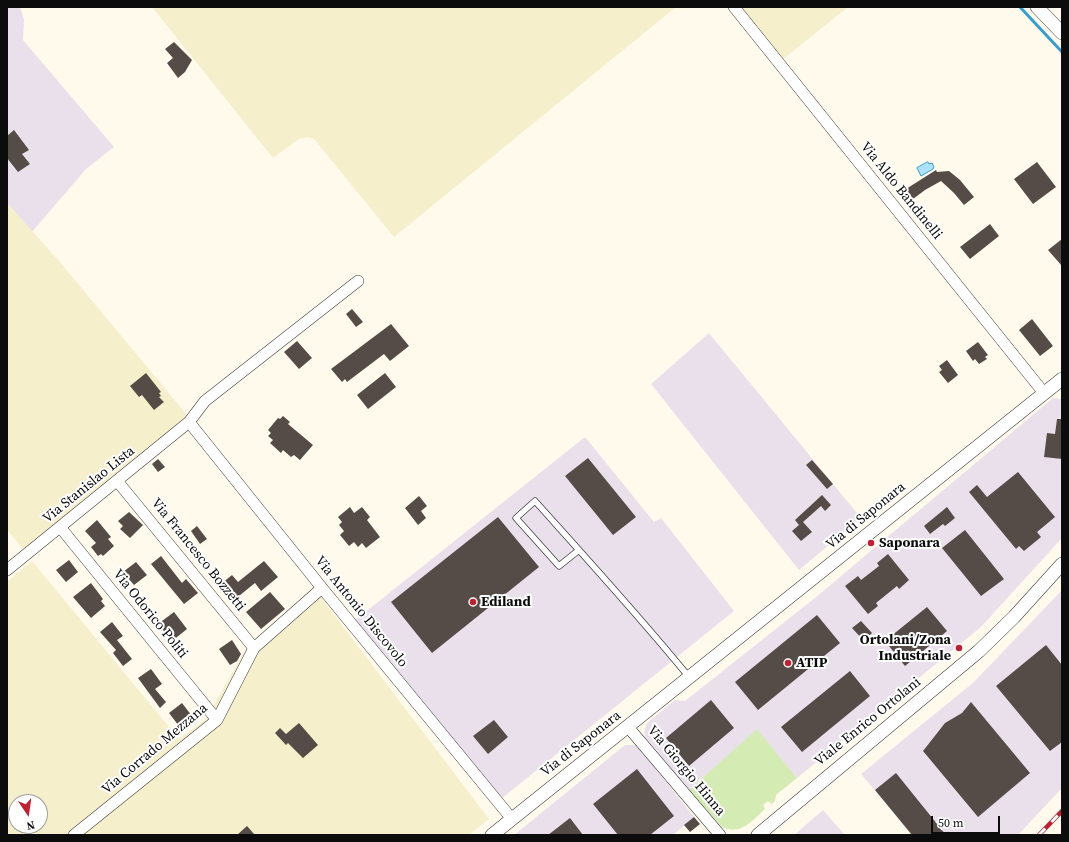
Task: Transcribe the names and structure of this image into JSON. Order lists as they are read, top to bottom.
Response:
{
  "streets": {
    "street": [
      "Via Aldo Bandinelli",
      "Via Stanislao Lista",
      "Via di Saponara",
      "Via Francesco Bozzetti",
      "Via Antonio Discovolo",
      "Via Odorico Politi",
      "Viale Enrico Ortolani",
      "Via Corrado Mezzana",
      "Via Giorgio Hinna"
    ]
  },
  "crossings": [
    ["Via Aldo Bandinelli", "Via di Saponara"],
    ["Via Stanislao Lista", "Via Francesco Bozzetti"],
    ["Via Stanislao Lista", "Via Antonio Discovolo"],
    ["Via Stanislao Lista", "Via Odorico Politi"],
    ["Via di Saponara", "Via Antonio Discovolo"],
    ["Via di Saponara", "Via Giorgio Hinna"],
    ["Via Francesco Bozzetti", "Via Corrado Mezzana"],
    ["Via Antonio Discovolo", "Via Corrado Mezzana"],
    ["Via Odorico Politi", "Via Corrado Mezzana"]
  ],
  "places": [
    "Saponara",
    "Ediland",
    "Ortolani/Zona Industriale",
    "ATIP"
  ],
  "scale_bar": "50 m",
  "north": "bottom"
}
